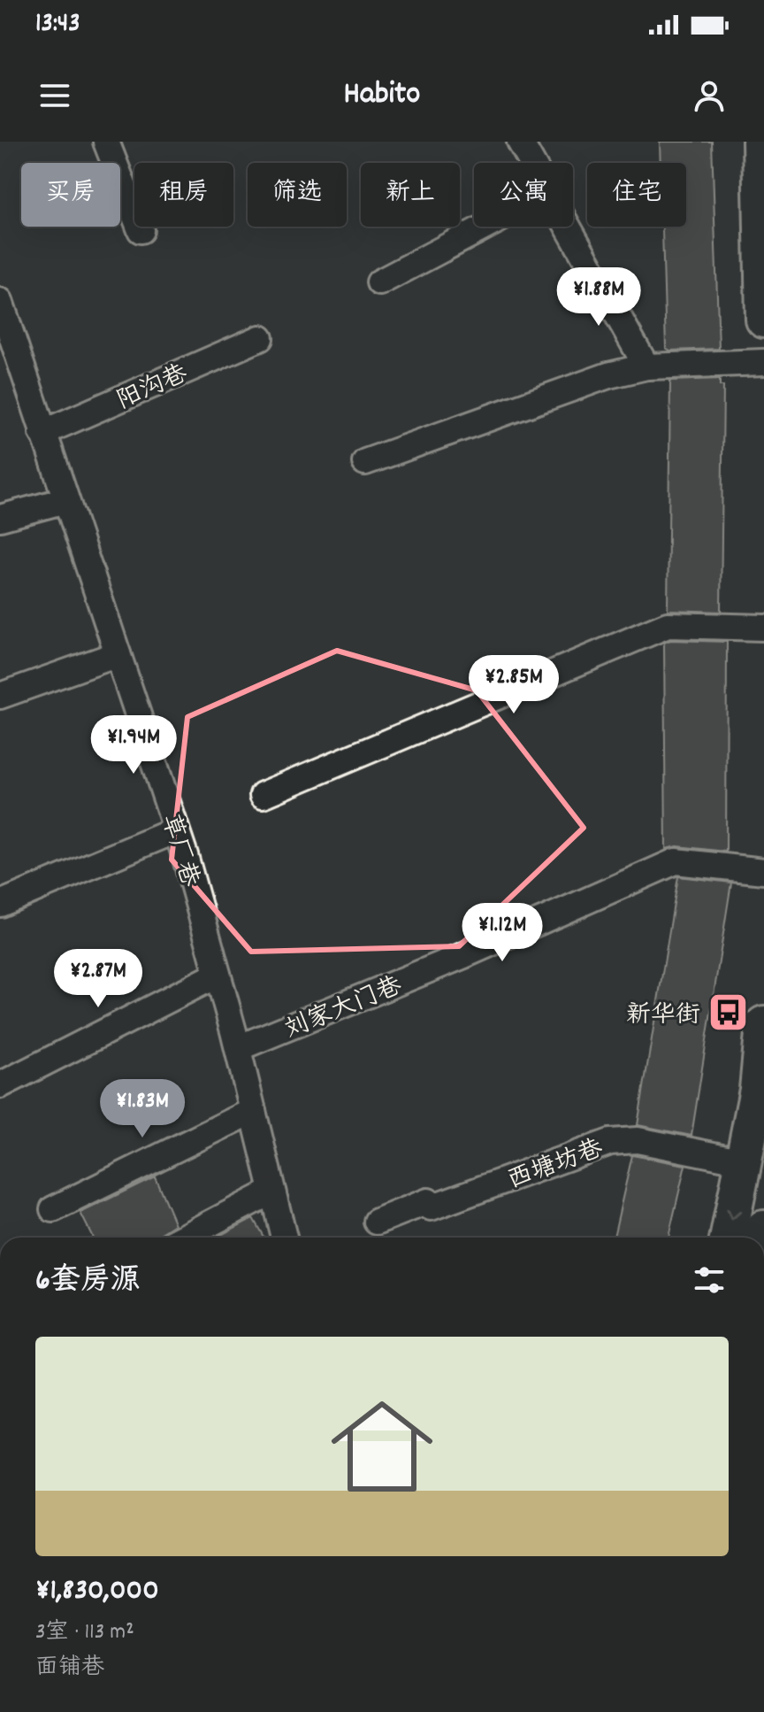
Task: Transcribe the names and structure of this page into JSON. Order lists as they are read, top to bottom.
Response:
{
  "streets": {
    "street": [
      "阳沟巷",
      "草厂巷",
      "刘家大门巷",
      "西塘坊巷"
    ]
  },
  "crossings": [
    ["阳沟巷", "草厂巷"],
    ["草厂巷", "刘家大门巷"]
  ],
  "places": {
    "bus stop": ["新华街"]
  },
  "page": {
    "status": "13:43",
    "header": "Habito",
    "chip": [
      "买房",
      "租房",
      "筛选",
      "新上",
      "公寓",
      "住宅"
    ],
    "price": [
      "¥1.88M",
      "¥2.85M",
      "¥1.94M",
      "¥1.12M",
      "¥2.87M",
      "¥1.83M"
    ],
    "heading": "6套房源",
    "list": [
      {
        "name": "¥1,830,000",
        "note": "3室 · 113 m² · 面铺巷"
      }
    ]
  }
}
